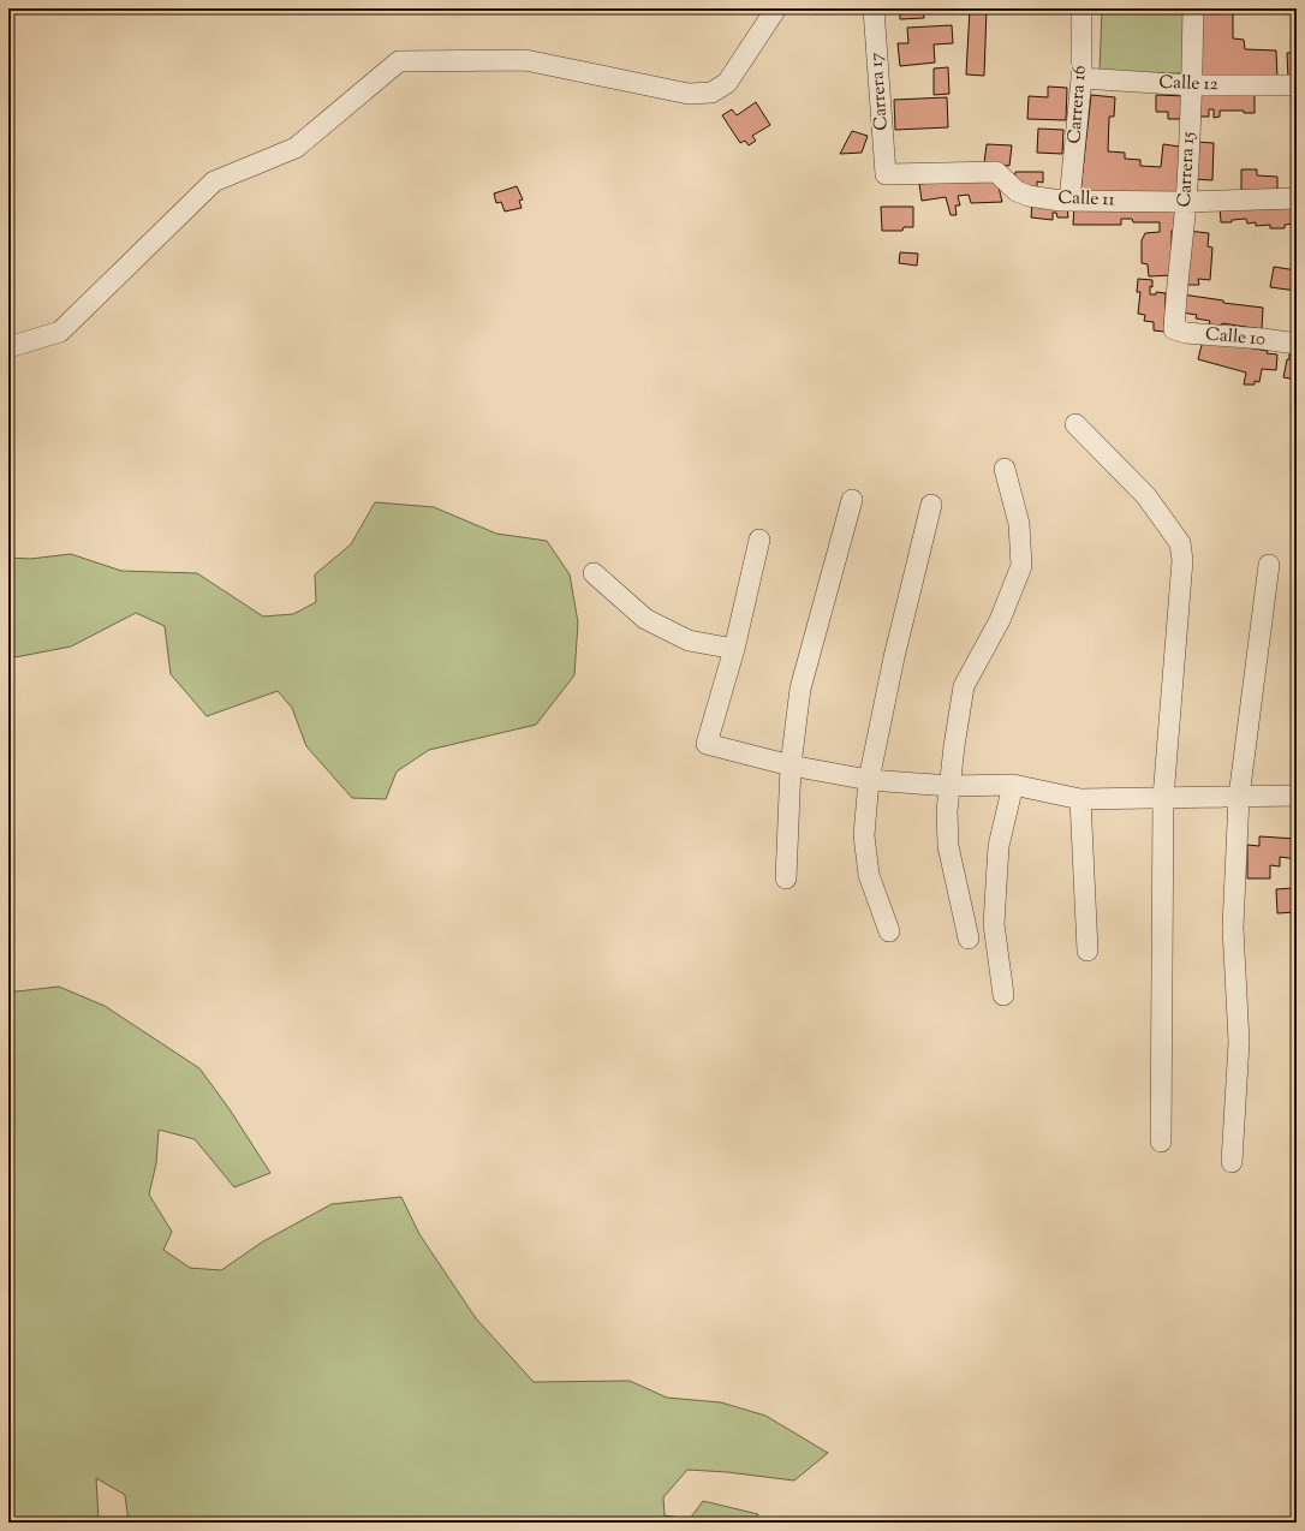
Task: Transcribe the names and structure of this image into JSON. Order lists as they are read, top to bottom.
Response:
{
  "streets": {
    "street": [
      "Calle 12",
      "Carrera 17",
      "Carrera 16",
      "Carrera 15",
      "Calle 11",
      "Calle 10"
    ]
  },
  "crossings": [
    ["Calle 12", "Carrera 16"],
    ["Calle 12", "Carrera 15"],
    ["Carrera 17", "Calle 11"],
    ["Carrera 16", "Calle 11"],
    ["Carrera 15", "Calle 11"],
    ["Carrera 15", "Calle 10"]
  ]
}
